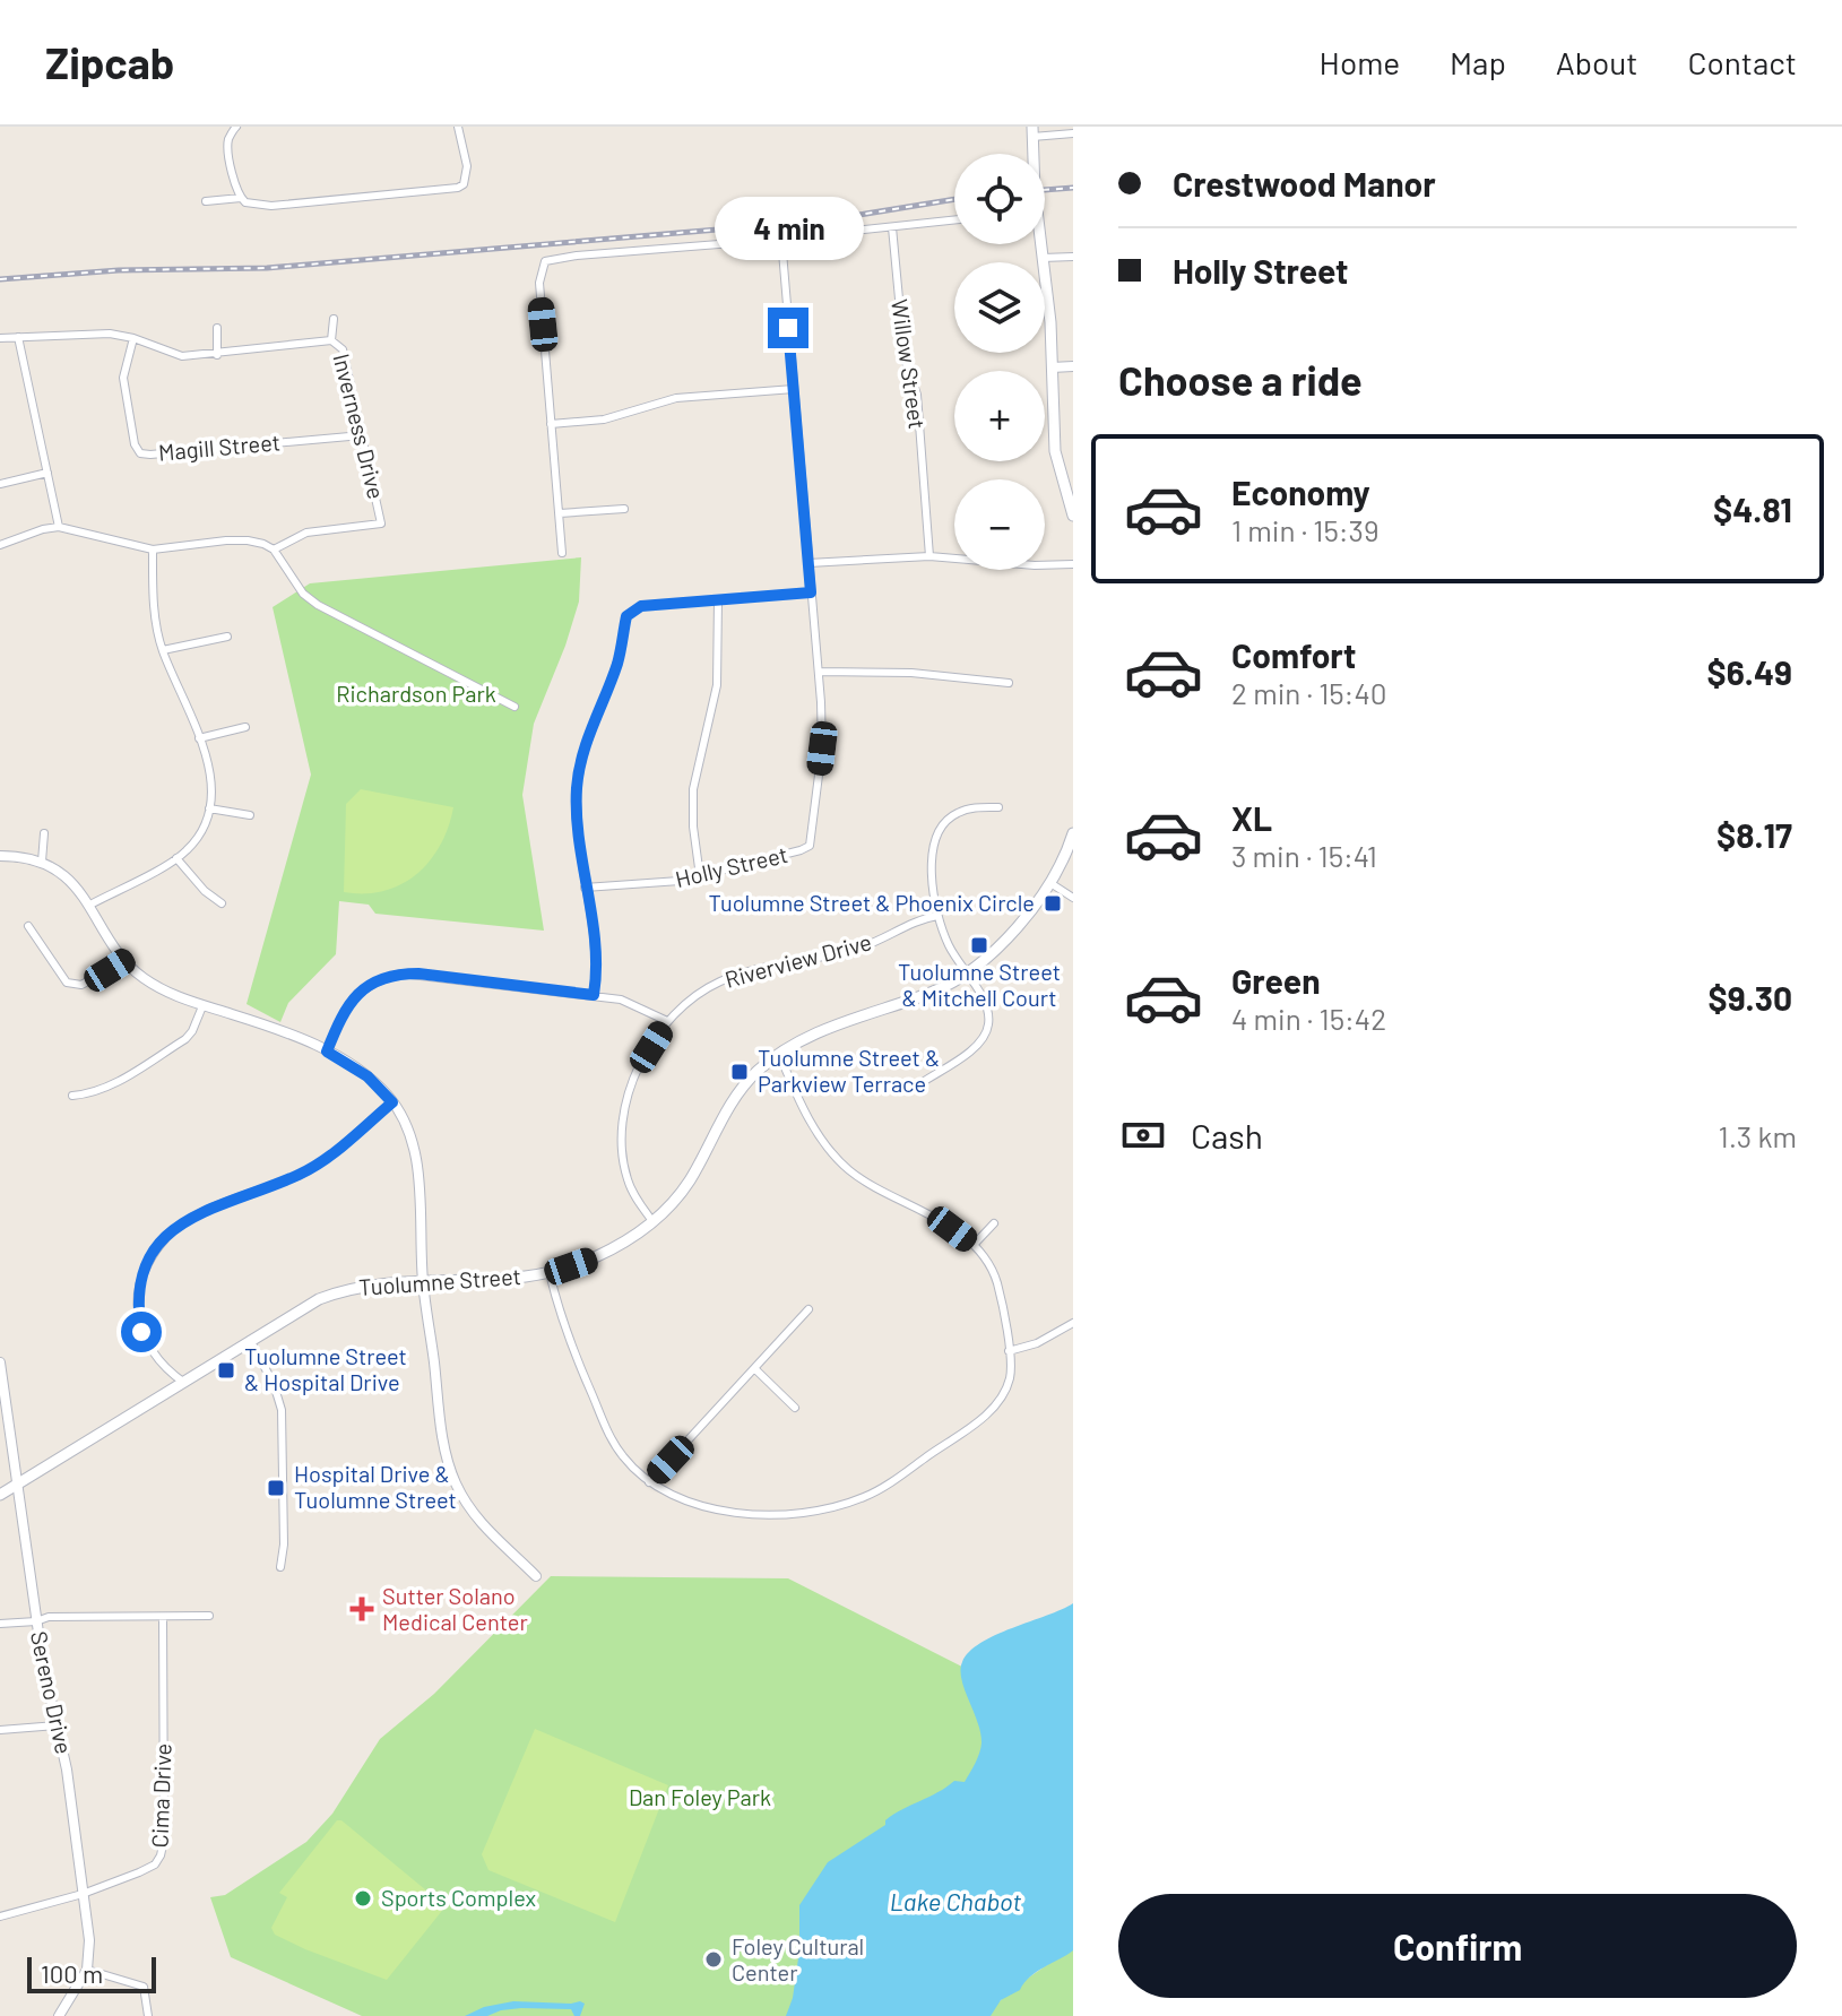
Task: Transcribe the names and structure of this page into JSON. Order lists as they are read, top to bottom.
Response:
{
  "streets": {
    "main road": ["Tuolumne Street"],
    "street": [
      "Willow Street",
      "Inverness Drive",
      "Magill Street",
      "Holly Street",
      "Riverview Drive",
      "Sereno Drive",
      "Cima Drive"
    ]
  },
  "crossings": [
    ["Inverness Drive", "Magill Street"],
    ["Riverview Drive", "Tuolumne Street"],
    ["Tuolumne Street", "Sereno Drive"],
    ["Sereno Drive", "Cima Drive"]
  ],
  "water": ["Lake Chabot"],
  "parks": ["Richardson Park", "Dan Foley Park"],
  "places": {
    "transit": [
      "Tuolumne Street & Phoenix Circle",
      "Tuolumne Street & Mitchell Court",
      "Tuolumne Street & Parkview Terrace",
      "Tuolumne Street & Hospital Drive",
      "Hospital Drive & Tuolumne Street"
    ],
    "health": ["Sutter Solano Medical Center"],
    "other": ["Sports Complex", "Foley Cultural Center"]
  },
  "scale_bar": "100 m",
  "page": {
    "header": "Zipcab",
    "nav": [
      "Home",
      "Map",
      "About",
      "Contact"
    ],
    "banner": ["Crestwood Manor", "Holly Street"],
    "map_buttons": ["+", "−"],
    "bubble": "4 min",
    "heading": "Choose a ride",
    "list": [
      {
        "name": "Economy",
        "note": "1 min · 15:39",
        "value": "$4.81"
      },
      {
        "name": "Comfort",
        "note": "2 min · 15:40",
        "value": "$6.49"
      },
      {
        "name": "XL",
        "note": "3 min · 15:41",
        "value": "$8.17"
      },
      {
        "name": "Green",
        "note": "4 min · 15:42",
        "value": "$9.30"
      }
    ],
    "pay": ["Cash", "1.3 km"],
    "buttons": "Confirm",
    "scale": "100 m"
  }
}
